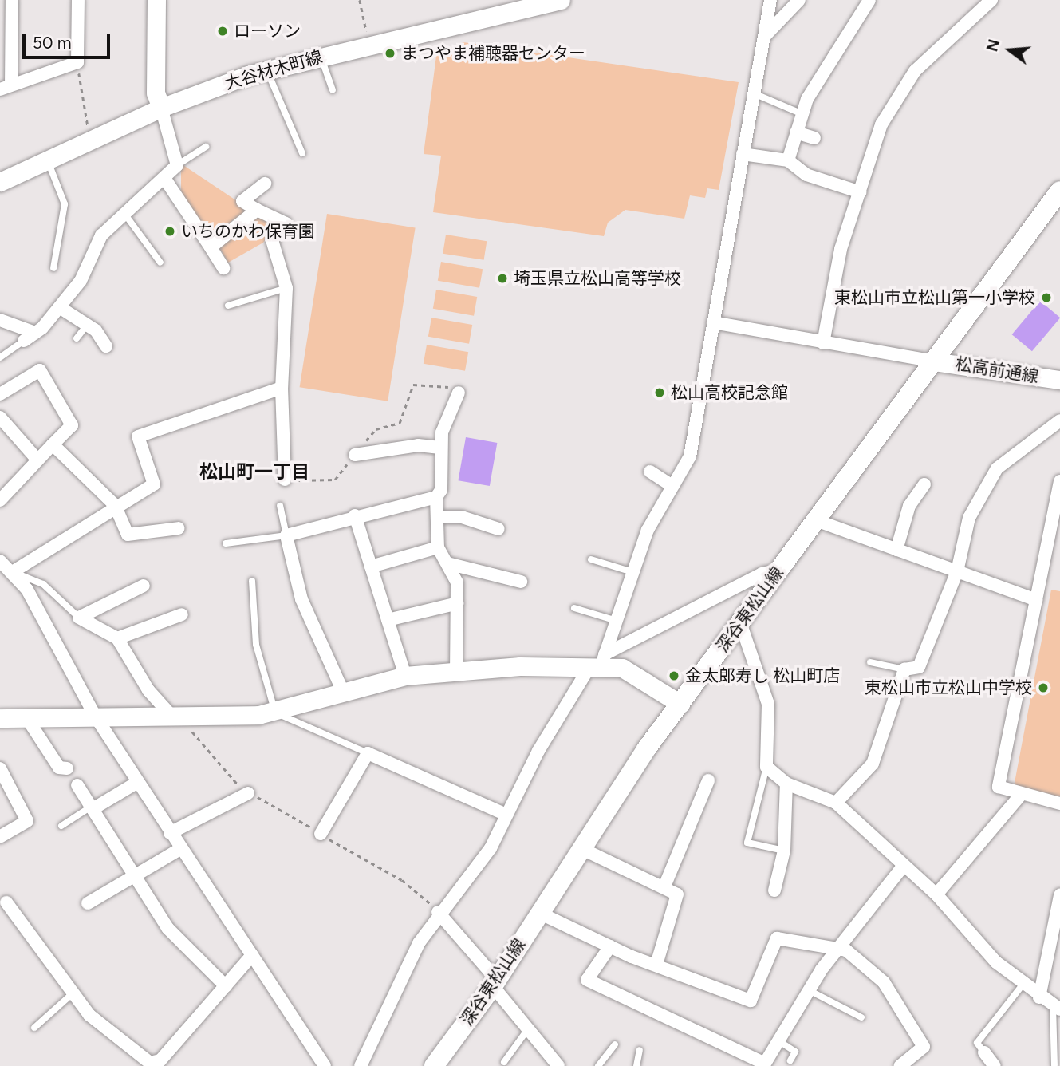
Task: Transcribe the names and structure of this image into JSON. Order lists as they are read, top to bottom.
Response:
{
  "streets": {
    "main road": ["深谷東松山線"],
    "street": ["大谷材木町線", "松高前通線"]
  },
  "crossings": [
    ["松高前通線", "深谷東松山線"]
  ],
  "districts": ["松山町一丁目"],
  "places": [
    "ローソン",
    "まつやま補聴器センター",
    "いちのかわ保育園",
    "埼玉県立松山高等学校",
    "東松山市立松山第一小学校",
    "松山高校記念館",
    "金太郎寿し 松山町店",
    "東松山市立松山中学校"
  ],
  "scale_bar": "50 m",
  "north": "left"
}
